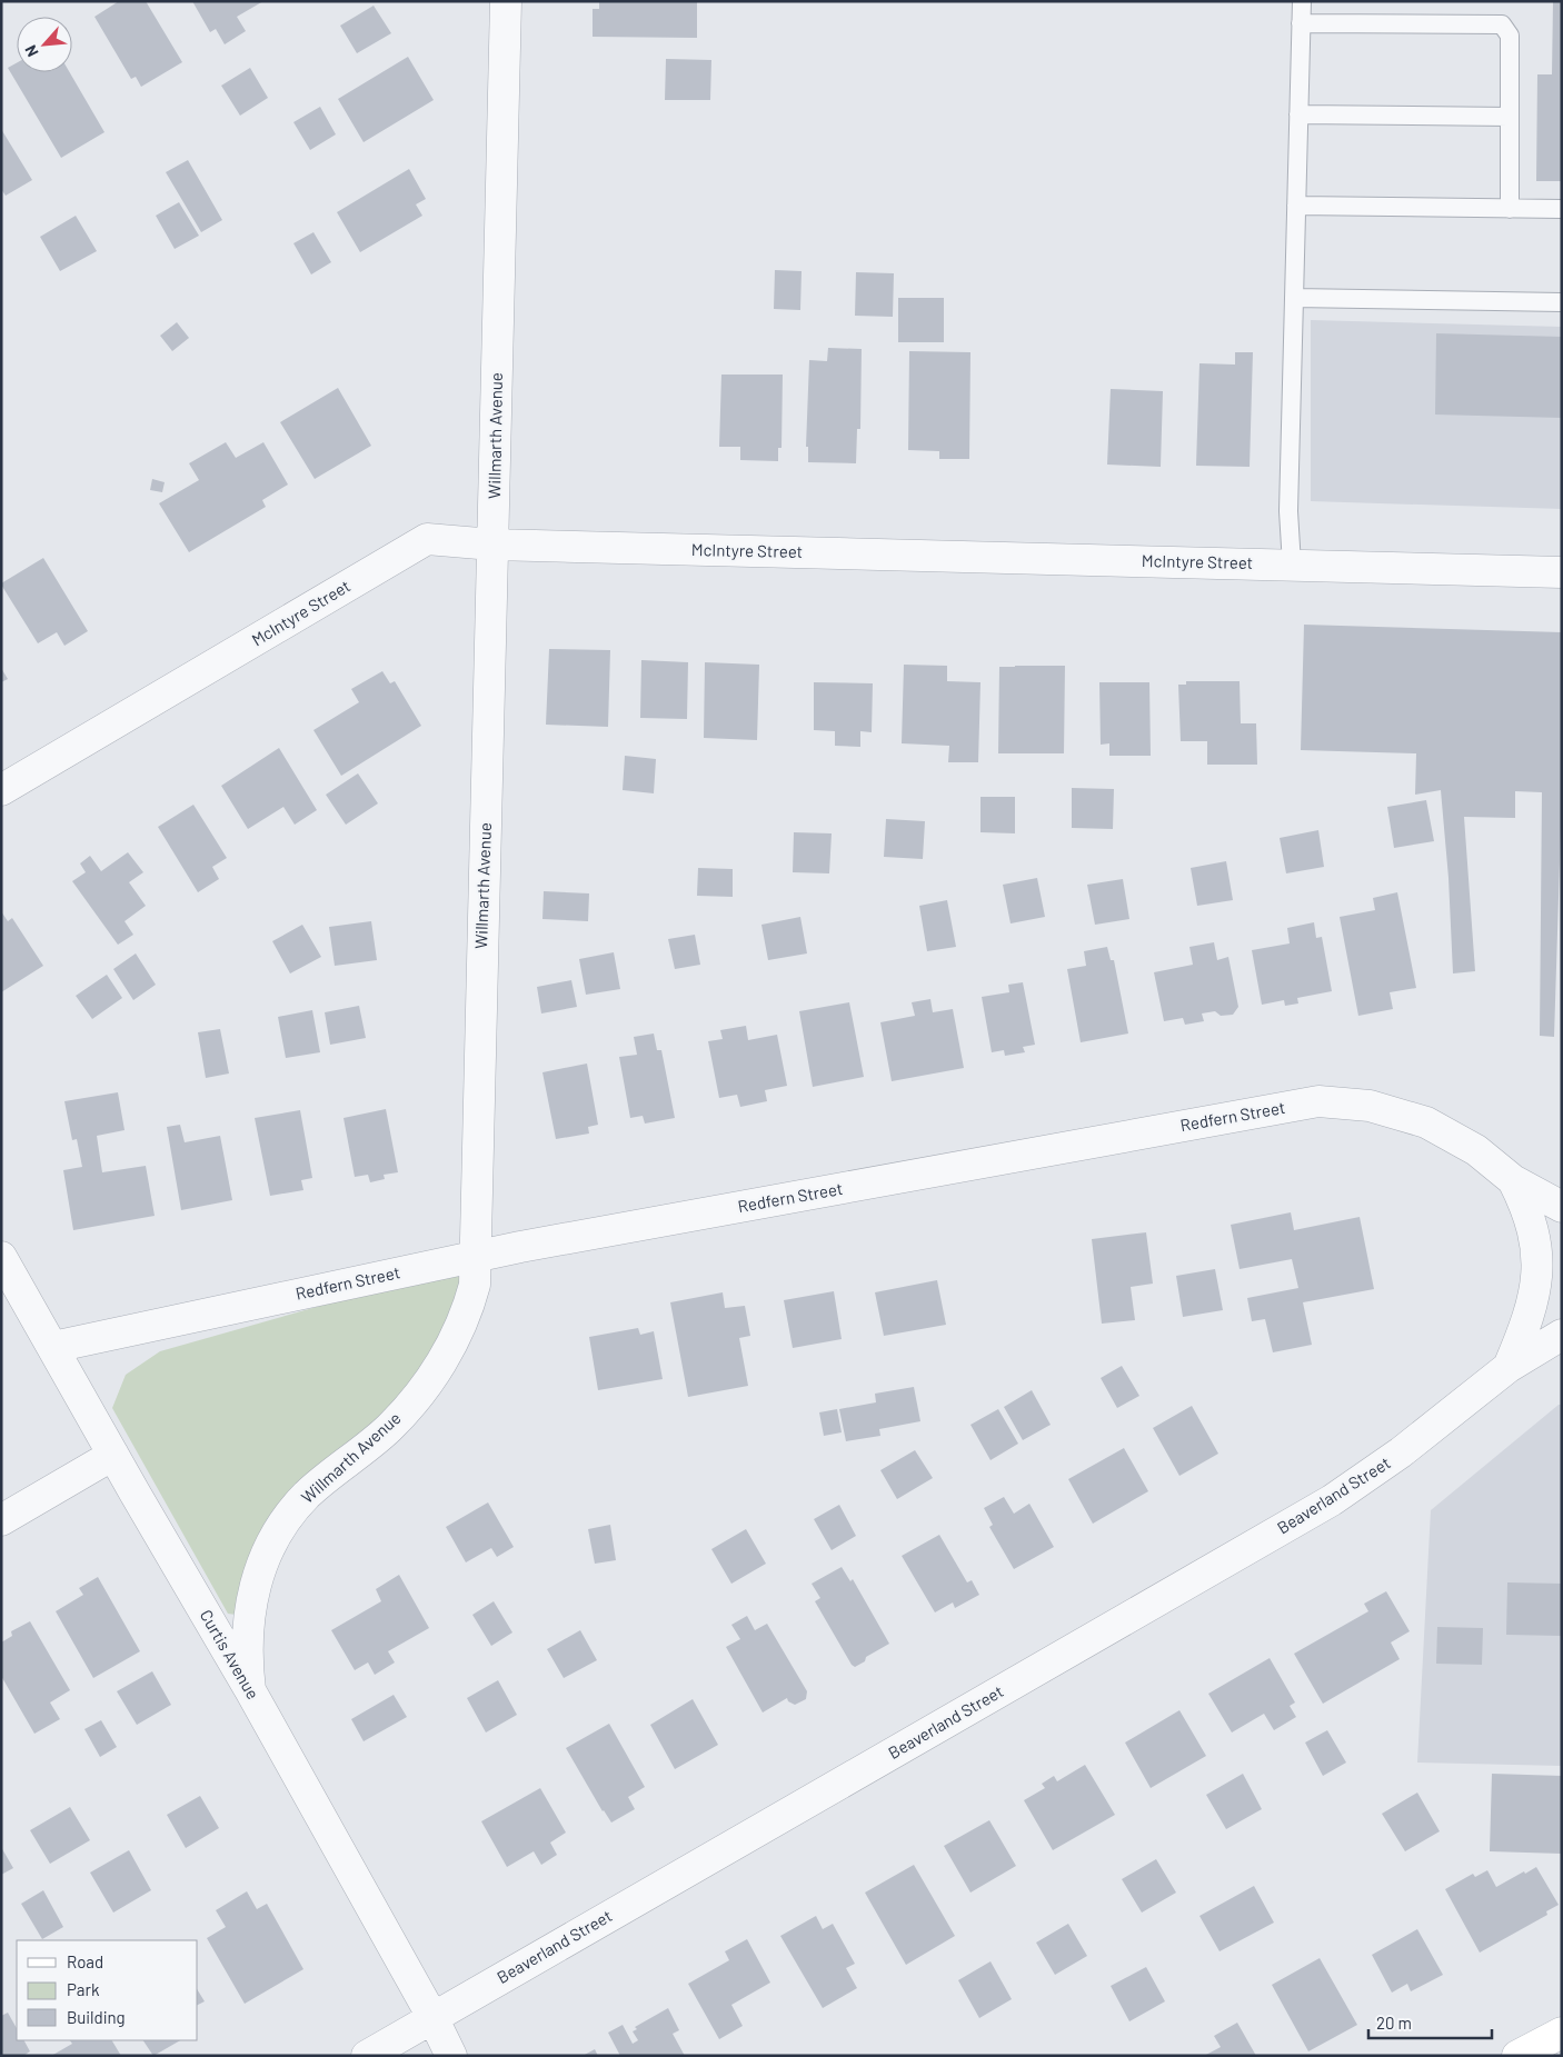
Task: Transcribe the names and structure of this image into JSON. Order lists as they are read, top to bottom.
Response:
{
  "streets": {
    "street": [
      "Willmarth Avenue",
      "McIntyre Street",
      "Redfern Street",
      "Beaverland Street",
      "Curtis Avenue"
    ]
  },
  "crossings": [
    ["Willmarth Avenue", "McIntyre Street"],
    ["Willmarth Avenue", "Redfern Street"],
    ["Willmarth Avenue", "Curtis Avenue"],
    ["Redfern Street", "Beaverland Street"],
    ["Redfern Street", "Curtis Avenue"],
    ["Beaverland Street", "Curtis Avenue"]
  ],
  "legend": ["Road", "Park", "Building"],
  "scale_bar": "20 m",
  "north": "bottom left"
}
